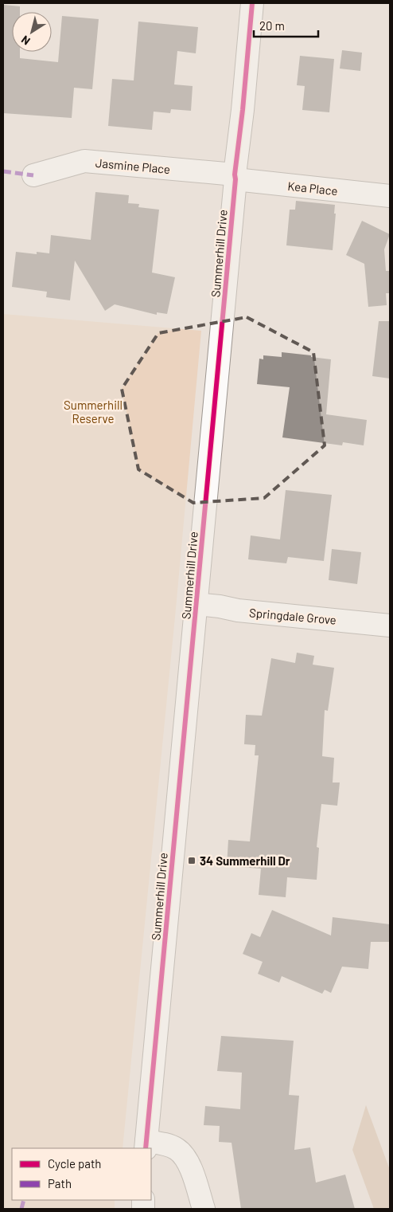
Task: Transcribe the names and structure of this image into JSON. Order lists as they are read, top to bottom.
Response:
{
  "streets": {
    "main road": [
      "Jasmine Place",
      "Kea Place",
      "Summerhill Drive",
      "Springdale Grove"
    ]
  },
  "crossings": [
    ["Jasmine Place", "Kea Place"],
    ["Jasmine Place", "Summerhill Drive"],
    ["Kea Place", "Summerhill Drive"],
    ["Summerhill Drive", "Springdale Grove"]
  ],
  "parks": ["Summerhill Reserve"],
  "places": {
    "transit": ["34 Summerhill Dr"]
  },
  "legend": ["Cycle path", "Path"],
  "scale_bar": "20 m",
  "north": "bottom left"
}
